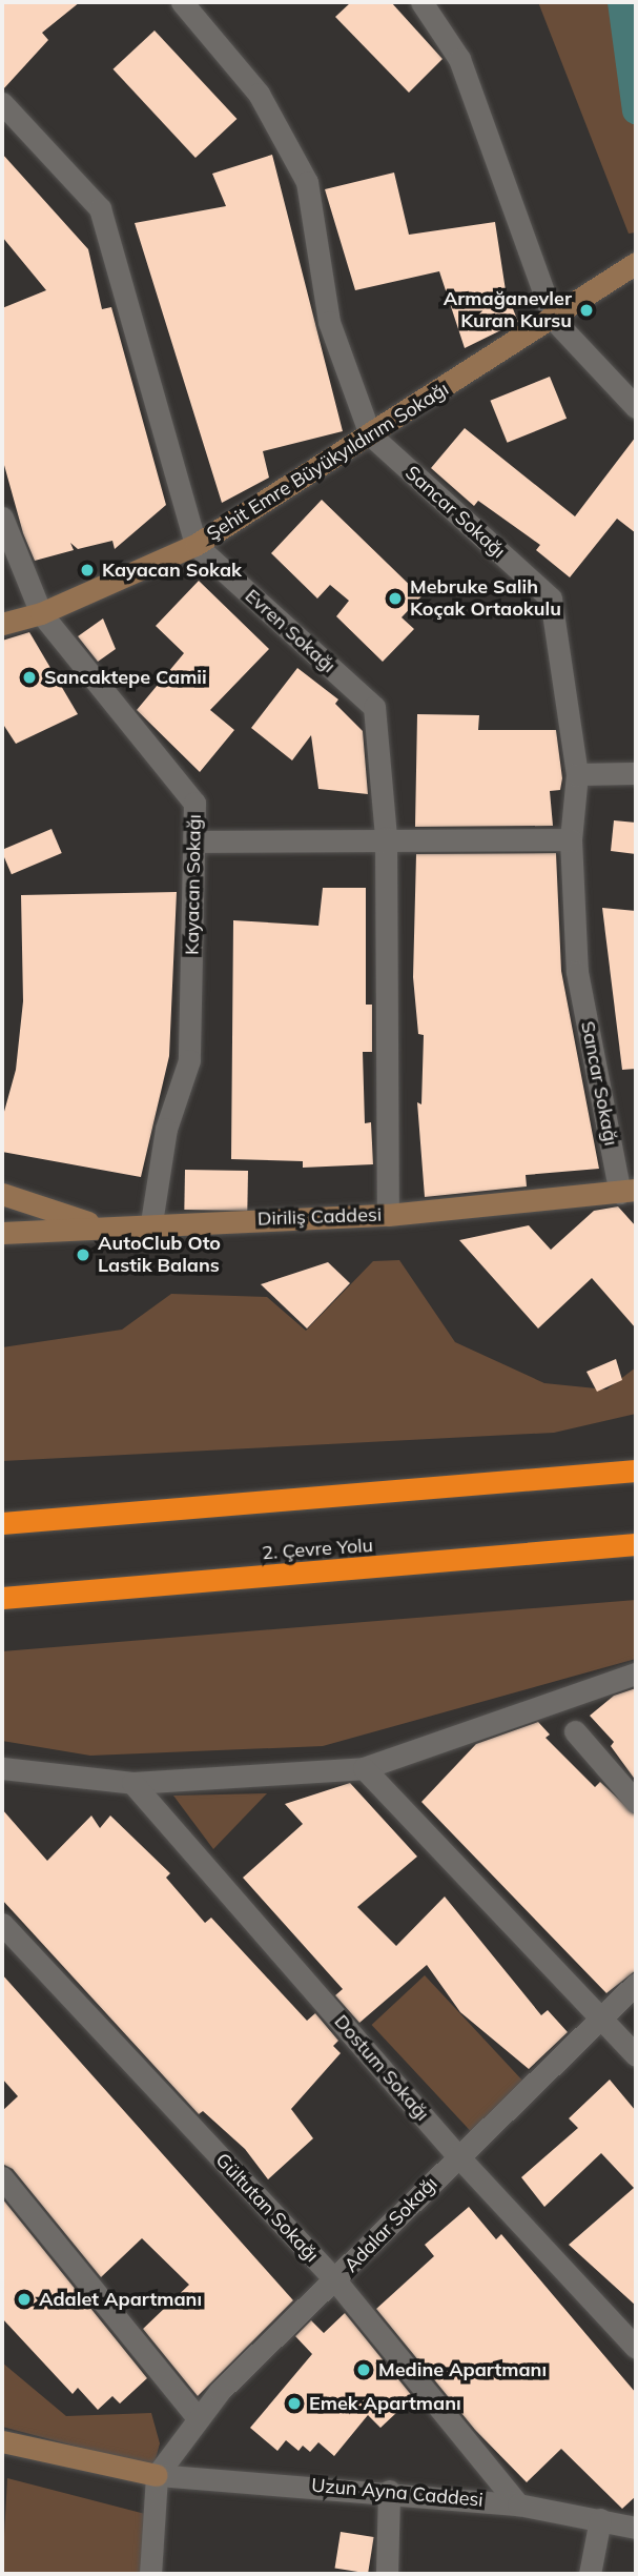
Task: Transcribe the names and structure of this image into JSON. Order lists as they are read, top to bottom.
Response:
{
  "streets": {
    "highway": ["2. Çevre Yolu"],
    "street": [
      "Şehit Emre Büyükyıldırım Sokağı",
      "Sancar Sokağı",
      "Evren Sokağı",
      "Kayacan Sokağı",
      "Diriliş Caddesi",
      "Dostum Sokağı",
      "Gültutan Sokağı",
      "Adalar Sokağı",
      "Uzun Ayna Caddesi"
    ]
  },
  "crossings": [
    ["Şehit Emre Büyükyıldırım Sokağı", "Sancar Sokağı"],
    ["Şehit Emre Büyükyıldırım Sokağı", "Evren Sokağı"],
    ["Şehit Emre Büyükyıldırım Sokağı", "Kayacan Sokağı"],
    ["Sancar Sokağı", "Diriliş Caddesi"],
    ["Evren Sokağı", "Diriliş Caddesi"],
    ["Kayacan Sokağı", "Diriliş Caddesi"],
    ["Dostum Sokağı", "Adalar Sokağı"],
    ["Gültutan Sokağı", "Adalar Sokağı"],
    ["Gültutan Sokağı", "Uzun Ayna Caddesi"],
    ["Adalar Sokağı", "Uzun Ayna Caddesi"]
  ],
  "places": [
    "Armağanevler Kuran Kursu",
    "Kayacan Sokak",
    "Mebruke Salih Koçak Ortaokulu",
    "Sancaktepe Camii",
    "AutoClub Oto Lastik Balans",
    "Adalet Apartmanı",
    "Medine Apartmanı",
    "Emek Apartmanı"
  ]
}
